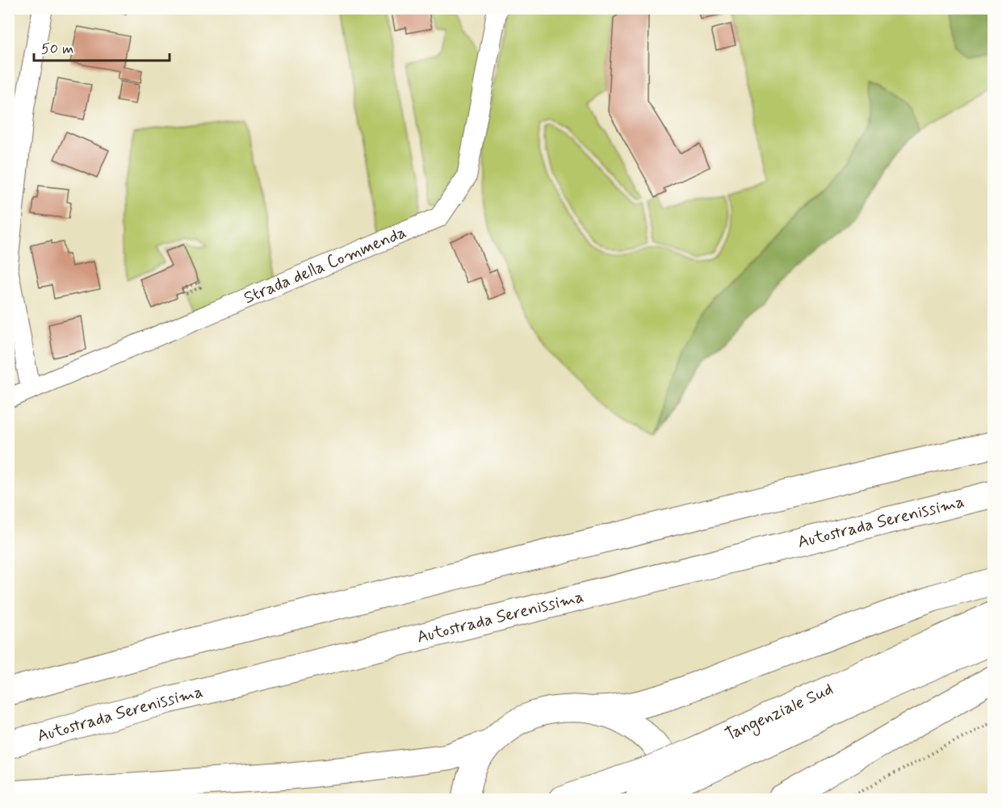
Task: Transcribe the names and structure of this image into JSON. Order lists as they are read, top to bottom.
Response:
{
  "streets": {
    "highway": ["Autostrada Serenissima", "Tangenziale Sud"],
    "street": ["Strada della Commenda"]
  },
  "scale_bar": "50 m"
}
